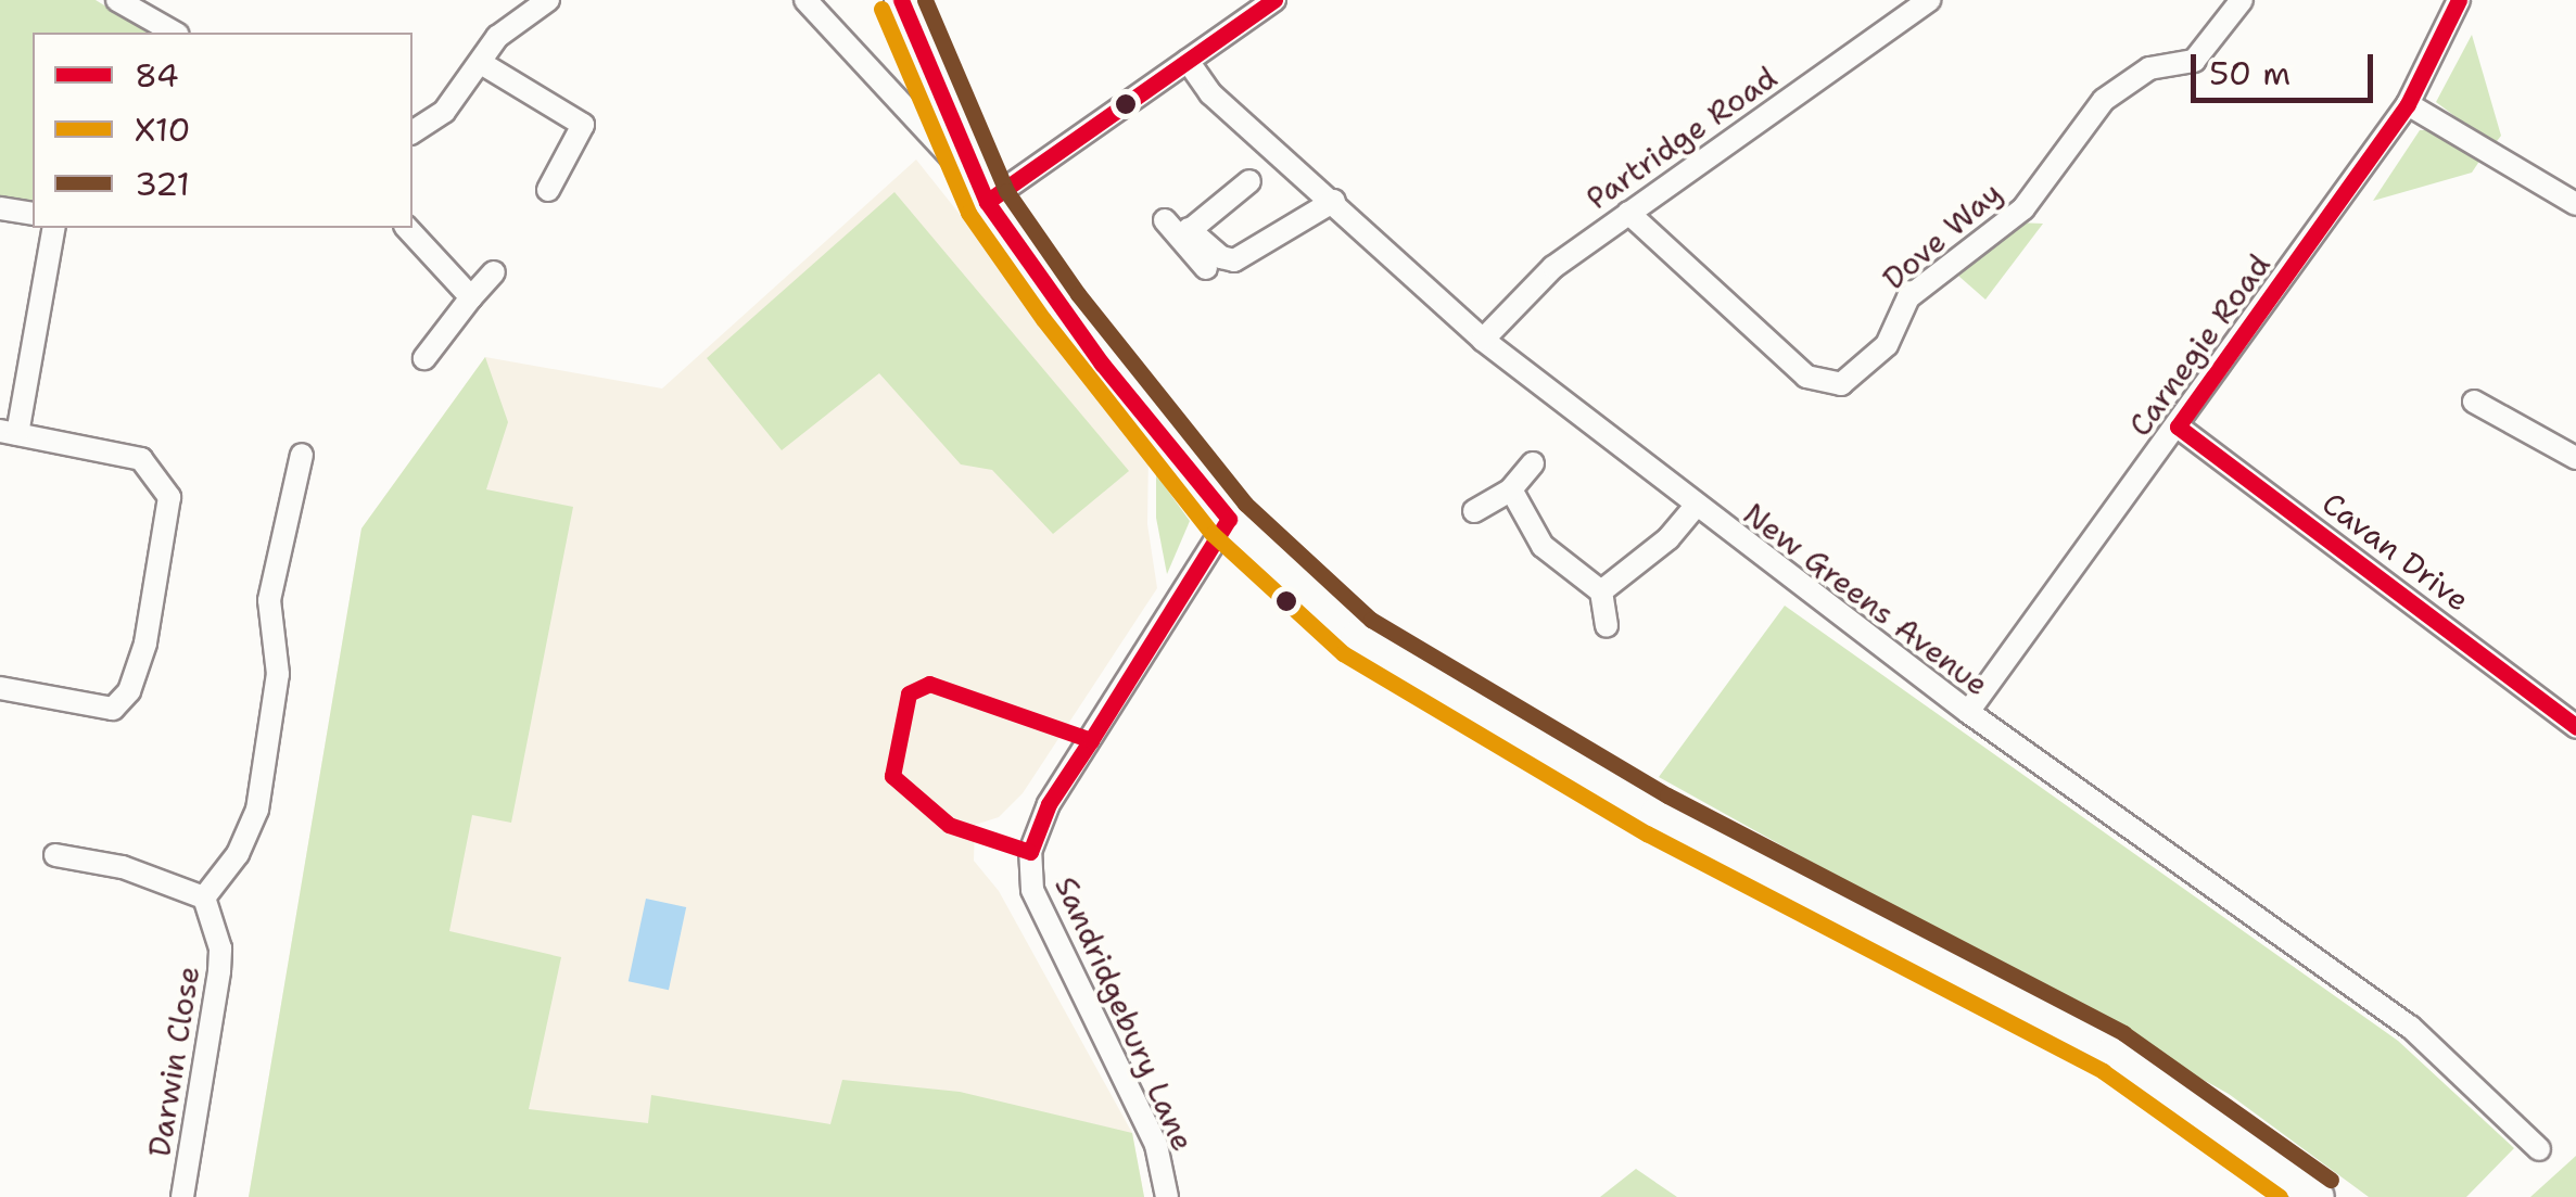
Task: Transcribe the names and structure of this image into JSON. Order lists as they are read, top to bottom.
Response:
{
  "streets": {
    "street": [
      "Partridge Road",
      "Dove Way",
      "Carnegie Road",
      "Cavan Drive",
      "New Greens Avenue",
      "Sandridgebury Lane",
      "Darwin Close"
    ]
  },
  "crossings": [
    ["Partridge Road", "Dove Way"],
    ["Partridge Road", "New Greens Avenue"],
    ["Carnegie Road", "Cavan Drive"],
    ["Carnegie Road", "New Greens Avenue"]
  ],
  "lines": ["transit line 84", "transit line 321", "transit line X10"],
  "legend": ["84", "X10", "321"],
  "scale_bar": "50 m"
}
